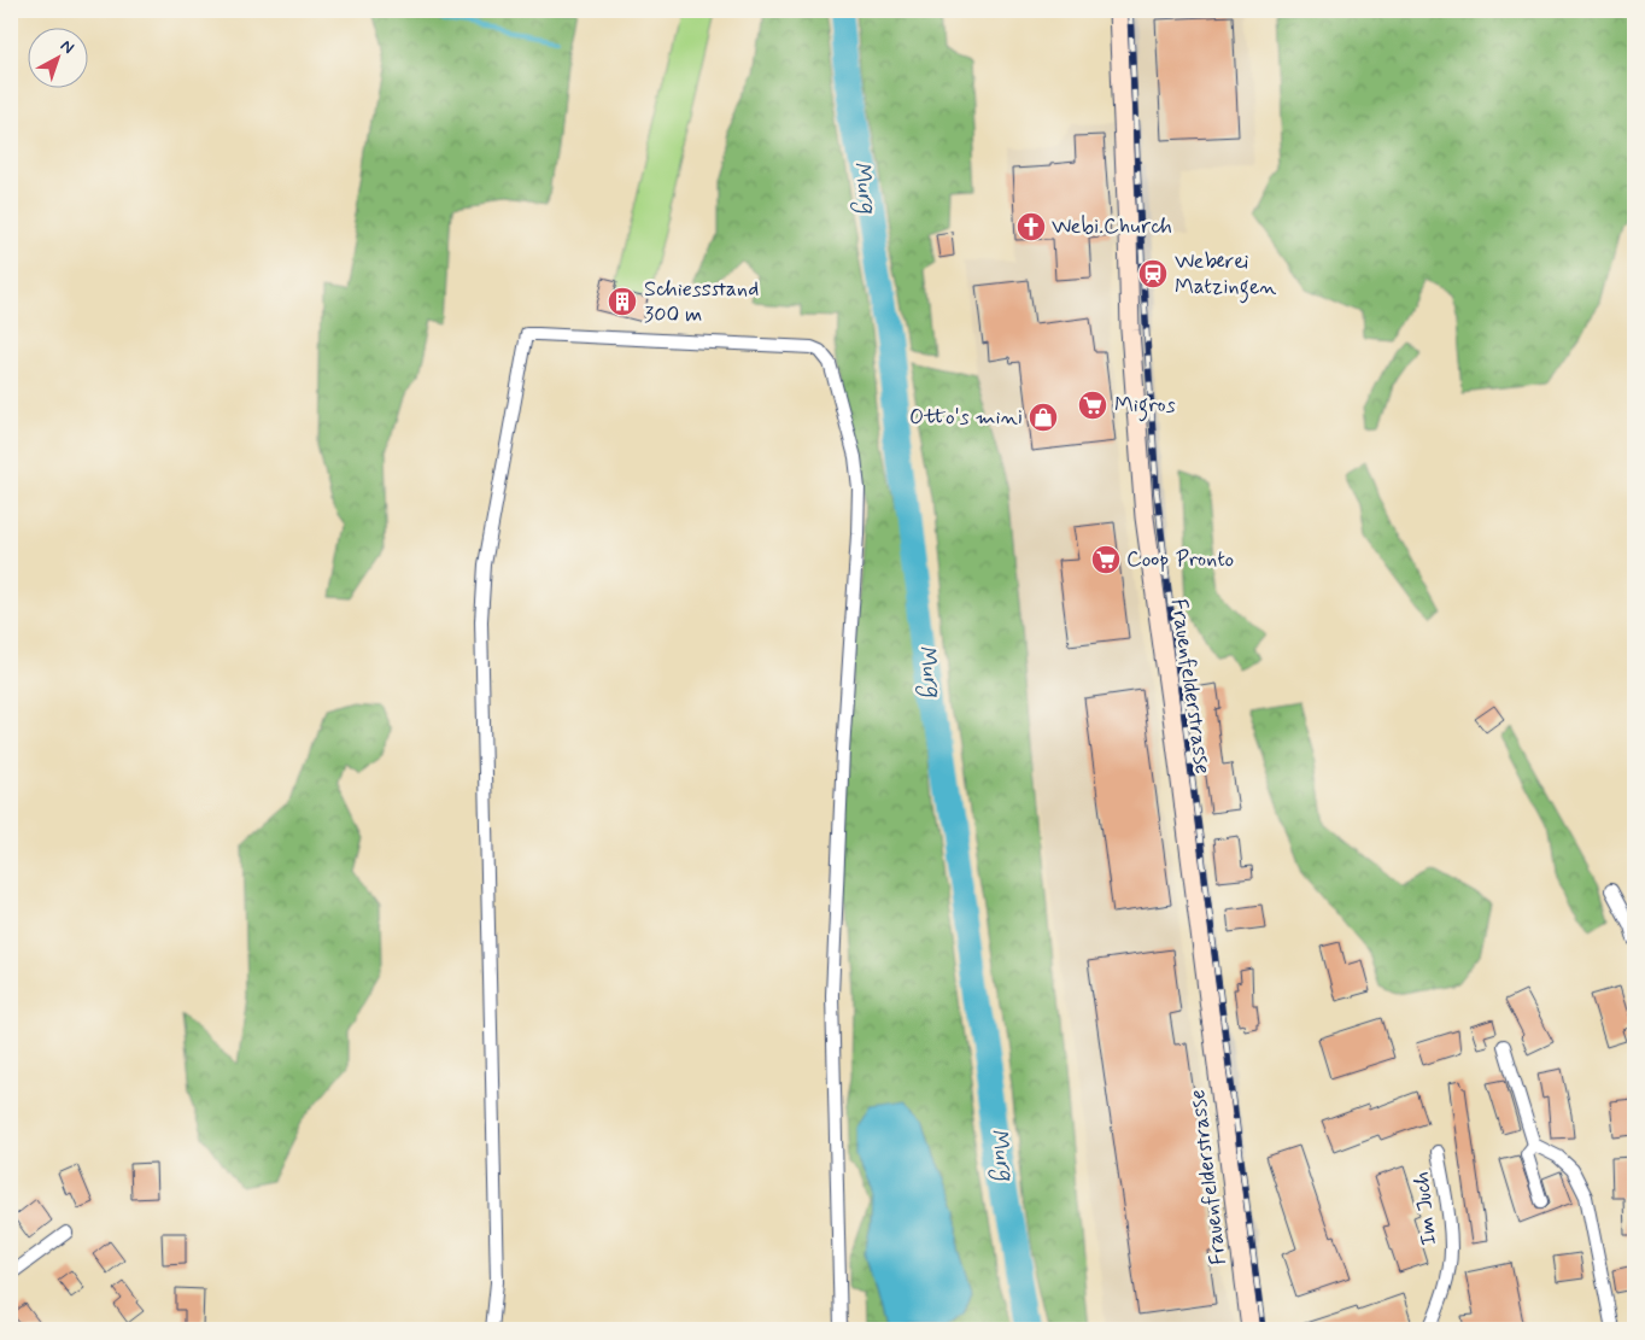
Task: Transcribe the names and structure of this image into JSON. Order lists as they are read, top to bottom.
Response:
{
  "streets": {
    "main road": ["Frauenfelderstrasse"],
    "street": ["Im Juch"]
  },
  "water": ["Murg"],
  "places": {
    "church": ["Webi.Church"],
    "station": ["Weberei Matzingen"],
    "building": ["Schiessstand 300 m"],
    "supermarket": ["Migros", "Coop Pronto"],
    "shop": ["Otto's mini"]
  },
  "north": "top right"
}
